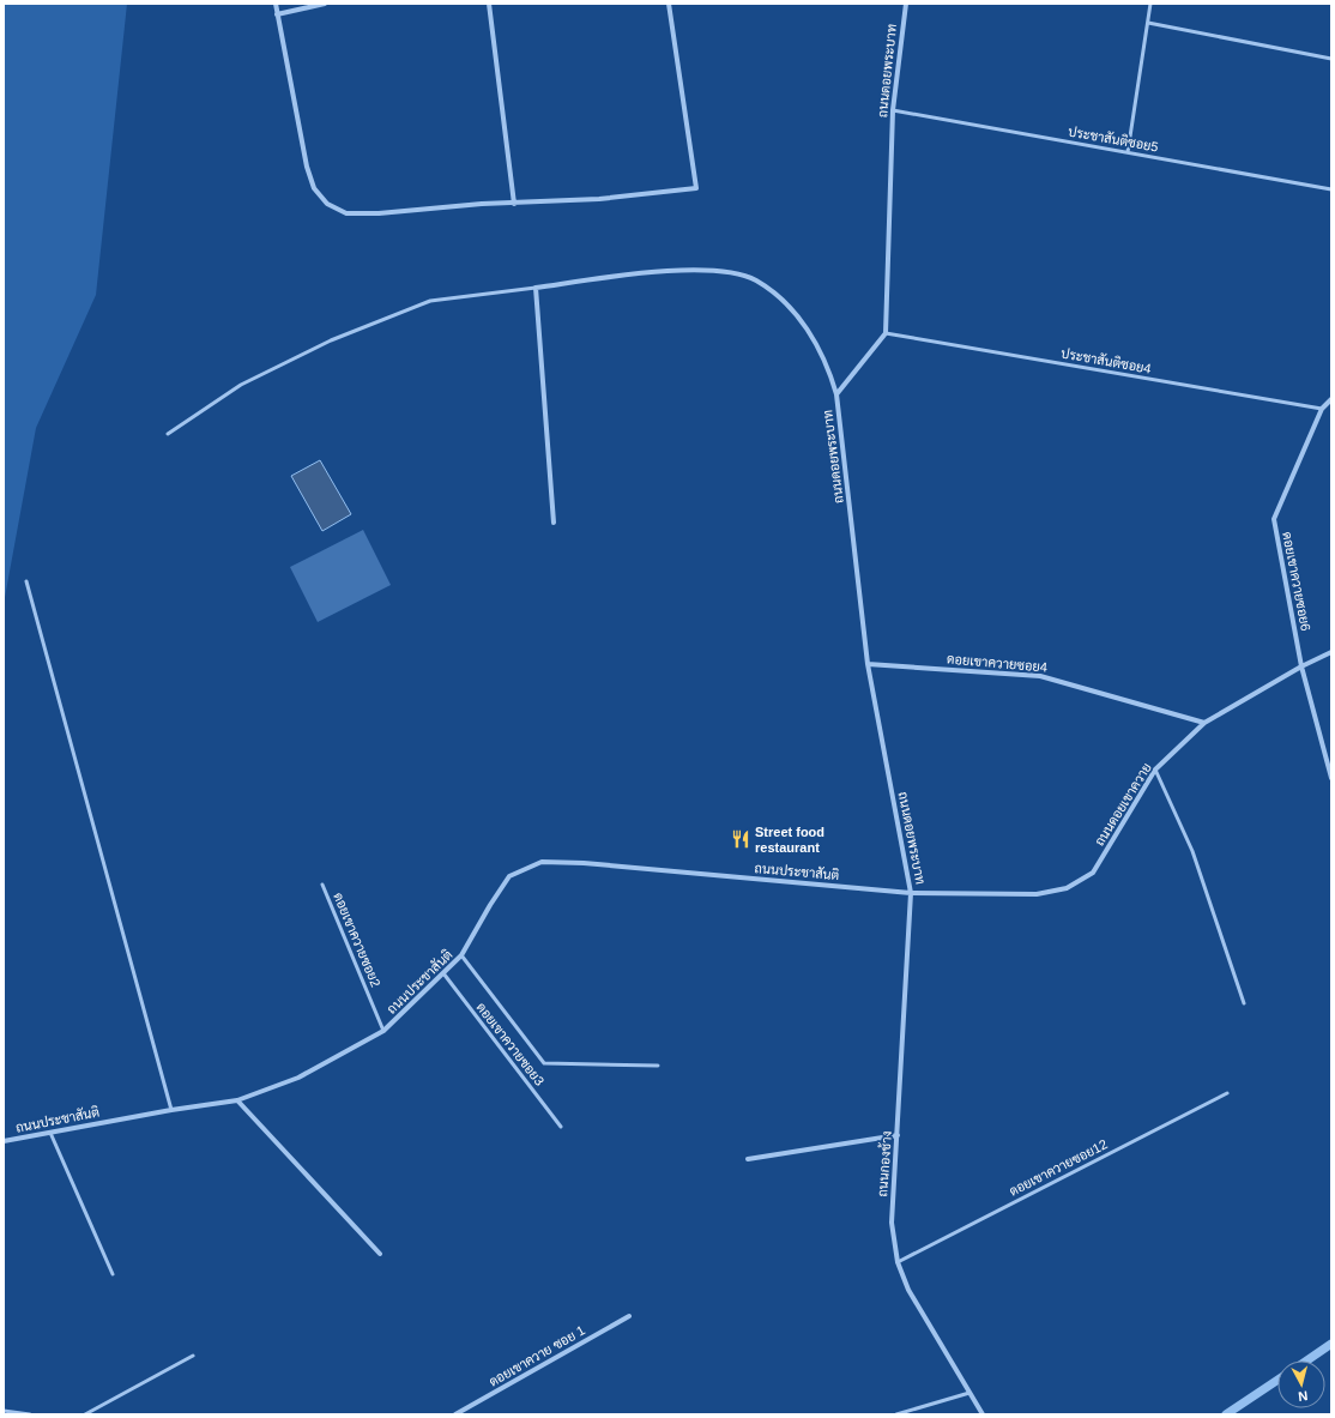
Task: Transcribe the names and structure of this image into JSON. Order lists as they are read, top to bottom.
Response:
{
  "streets": {
    "street": [
      "ถนนดอยพระบาท",
      "ดอยเขาควายซอย6",
      "ดอยเขาควายซอย4",
      "ถนนดอยเขาควาย",
      "ถนนประชาสันติ",
      "ถนนกองช้าง",
      "ดอยเขาควาย ซอย 1"
    ],
    "lane": [
      "ประชาสันติซอย5",
      "ประชาสันติซอย4",
      "ดอยเขาควายซอย2",
      "ดอยเขาควายซอย3",
      "ดอยเขาควายซอย12"
    ]
  },
  "crossings": [
    ["ถนนดอยพระบาท", "ประชาสันติซอย5"],
    ["ถนนดอยพระบาท", "ประชาสันติซอย4"],
    ["ถนนดอยพระบาท", "ดอยเขาควายซอย4"],
    ["ถนนดอยพระบาท", "ถนนดอยเขาควาย"],
    ["ถนนดอยพระบาท", "ถนนประชาสันติ"],
    ["ถนนดอยพระบาท", "ถนนกองช้าง"],
    ["ประชาสันติซอย4", "ดอยเขาควายซอย6"],
    ["ดอยเขาควายซอย6", "ถนนดอยเขาควาย"],
    ["ดอยเขาควายซอย4", "ถนนดอยเขาควาย"],
    ["ถนนดอยเขาควาย", "ถนนประชาสันติ"],
    ["ถนนดอยเขาควาย", "ถนนกองช้าง"],
    ["ถนนประชาสันติ", "ดอยเขาควายซอย2"],
    ["ถนนประชาสันติ", "ดอยเขาควายซอย3"],
    ["ถนนประชาสันติ", "ถนนกองช้าง"],
    ["ถนนกองช้าง", "ดอยเขาควายซอย12"]
  ],
  "places": {
    "restaurant": ["Street food restaurant"]
  },
  "north": "bottom"
}
